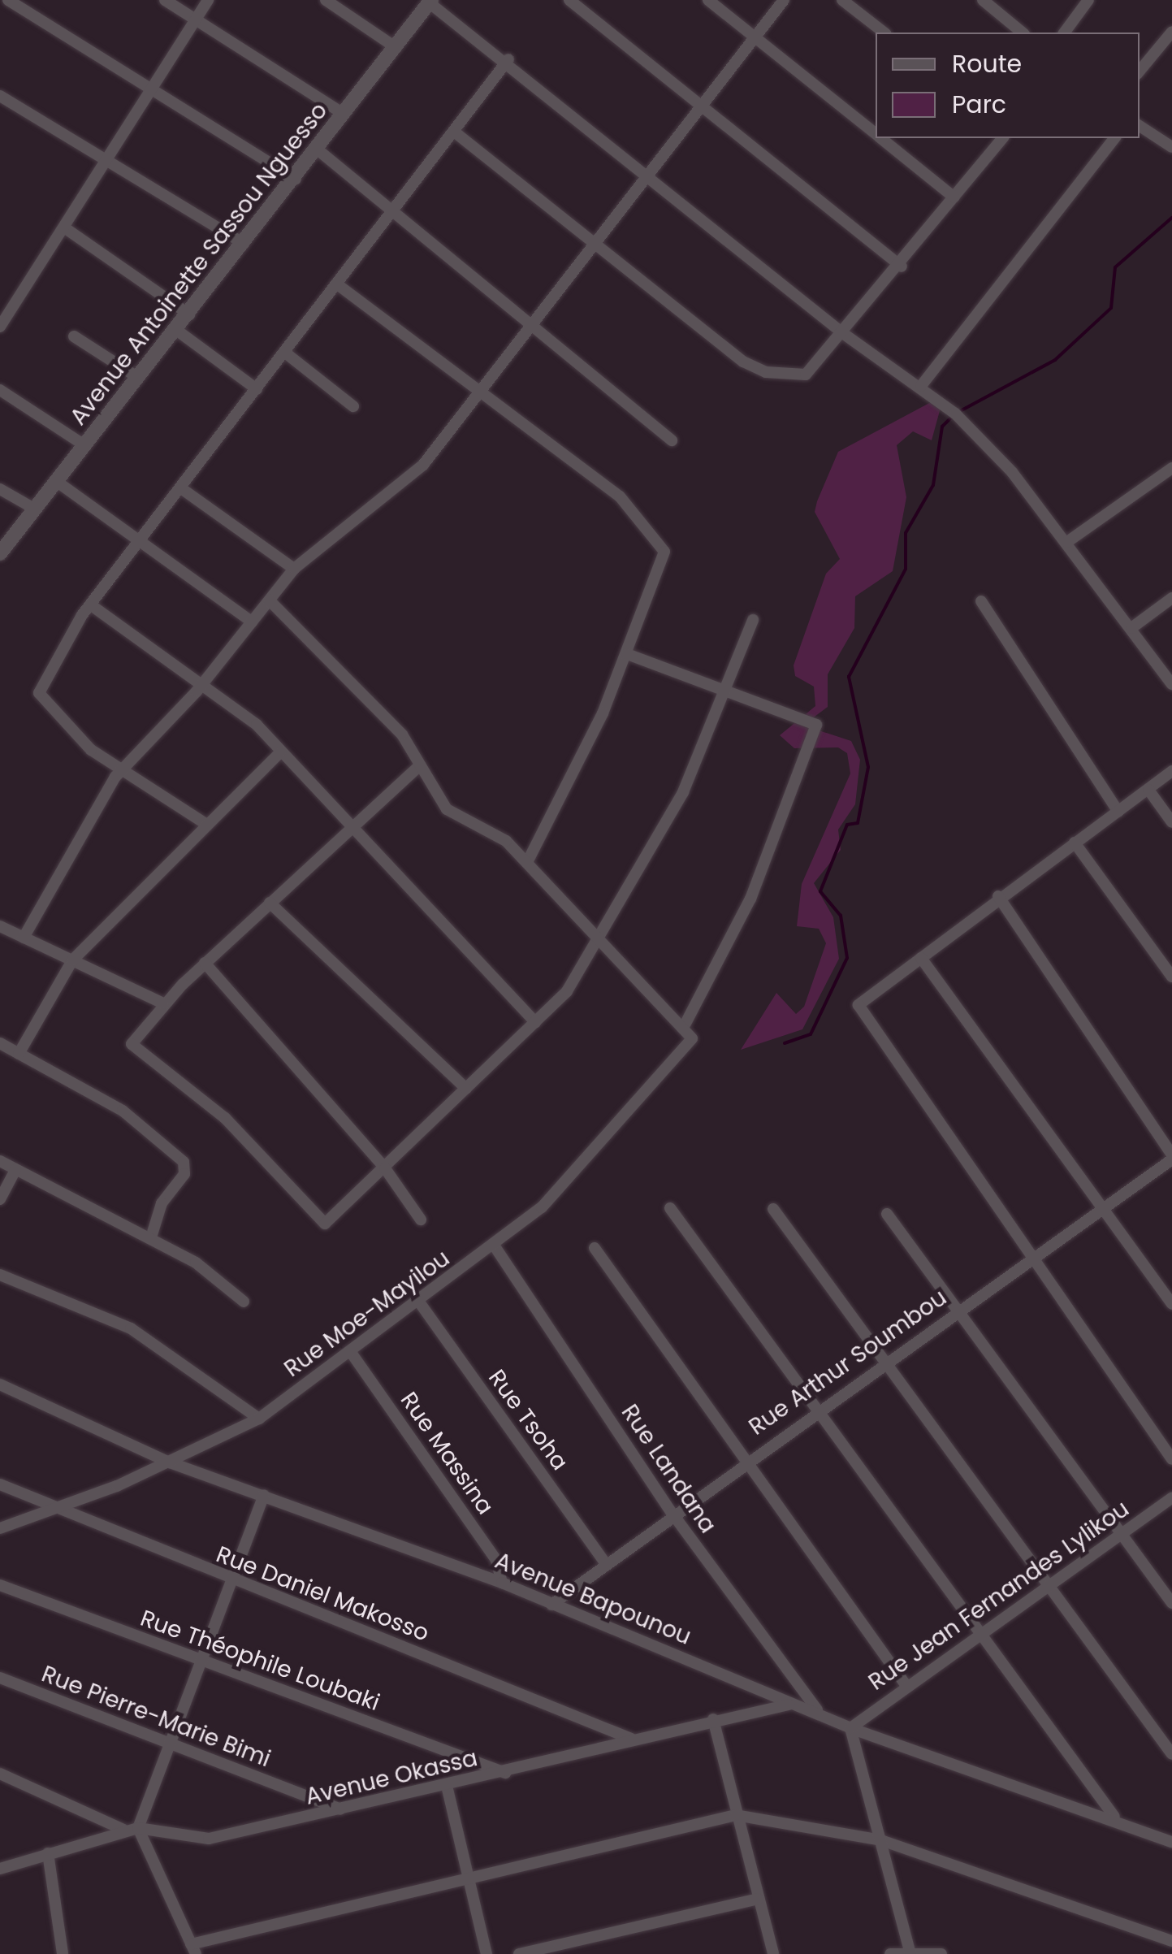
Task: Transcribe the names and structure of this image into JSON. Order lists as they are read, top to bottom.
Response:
{
  "streets": {
    "street": [
      "Avenue Antoinette Sassou Nguesso",
      "Rue Moe-Mayilou",
      "Rue Arthur Soumbou",
      "Rue Tsoha",
      "Rue Massina",
      "Rue Landana",
      "Rue Daniel Makosso",
      "Rue Jean Fernandes Lylikou",
      "Avenue Bapounou",
      "Rue Théophile Loubaki",
      "Rue Pierre-Marie Bimi",
      "Avenue Okassa"
    ]
  },
  "crossings": [
    ["Rue Moe-Mayilou", "Rue Tsoha"],
    ["Rue Moe-Mayilou", "Rue Massina"],
    ["Rue Moe-Mayilou", "Rue Landana"],
    ["Rue Moe-Mayilou", "Rue Daniel Makosso"],
    ["Rue Moe-Mayilou", "Avenue Bapounou"],
    ["Rue Arthur Soumbou", "Rue Tsoha"],
    ["Rue Arthur Soumbou", "Rue Landana"],
    ["Rue Arthur Soumbou", "Avenue Bapounou"],
    ["Rue Massina", "Avenue Bapounou"],
    ["Rue Landana", "Avenue Bapounou"],
    ["Rue Daniel Makosso", "Avenue Okassa"],
    ["Rue Jean Fernandes Lylikou", "Avenue Bapounou"],
    ["Avenue Bapounou", "Avenue Okassa"],
    ["Rue Théophile Loubaki", "Avenue Okassa"],
    ["Rue Pierre-Marie Bimi", "Avenue Okassa"]
  ],
  "legend": ["Route", "Parc"]
}
